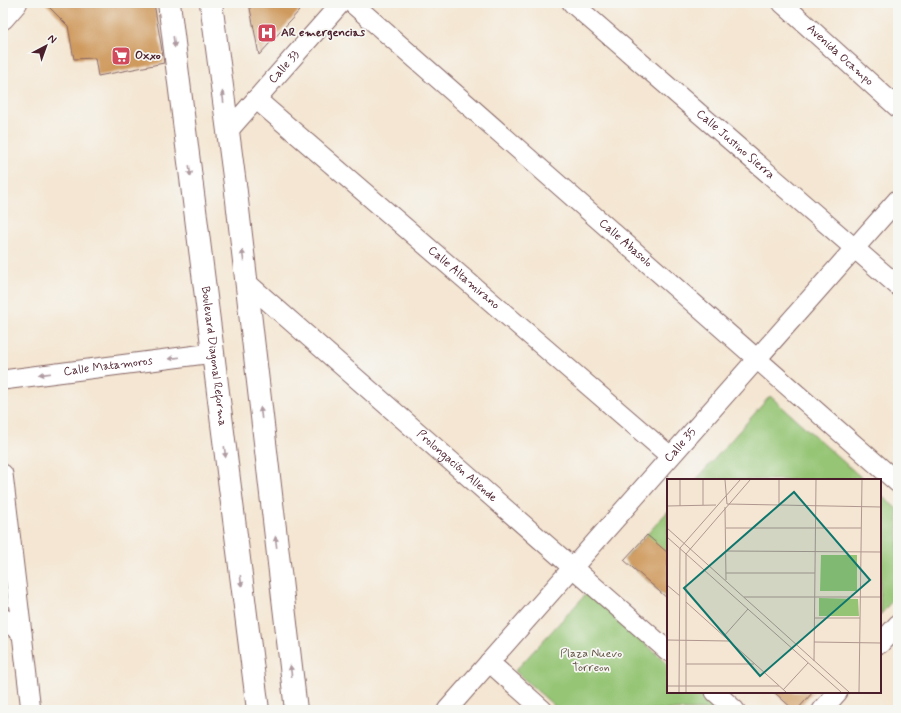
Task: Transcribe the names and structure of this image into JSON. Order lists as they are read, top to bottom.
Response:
{
  "streets": {
    "main road": ["Boulevard Diagonal Reforma"],
    "street": [
      "Avenida Ocampo",
      "Calle 33",
      "Calle Justino Sierra",
      "Calle Abasolo",
      "Calle Altamirano",
      "Calle Matamoros",
      "Calle 35",
      "Prolongación Allende"
    ]
  },
  "crossings": [
    ["Calle 33", "Calle Altamirano"],
    ["Calle Justino Sierra", "Calle 35"],
    ["Calle Abasolo", "Calle 35"],
    ["Calle Altamirano", "Calle 35"],
    ["Boulevard Diagonal Reforma", "Calle Matamoros"],
    ["Calle 35", "Prolongación Allende"]
  ],
  "one_way": ["Calle Matamoros"],
  "parks": ["Plaza Nuevo Torreon"],
  "places": {
    "hospital": ["AR emergencias"],
    "supermarket": ["Oxxo"]
  },
  "north": "top right"
}
